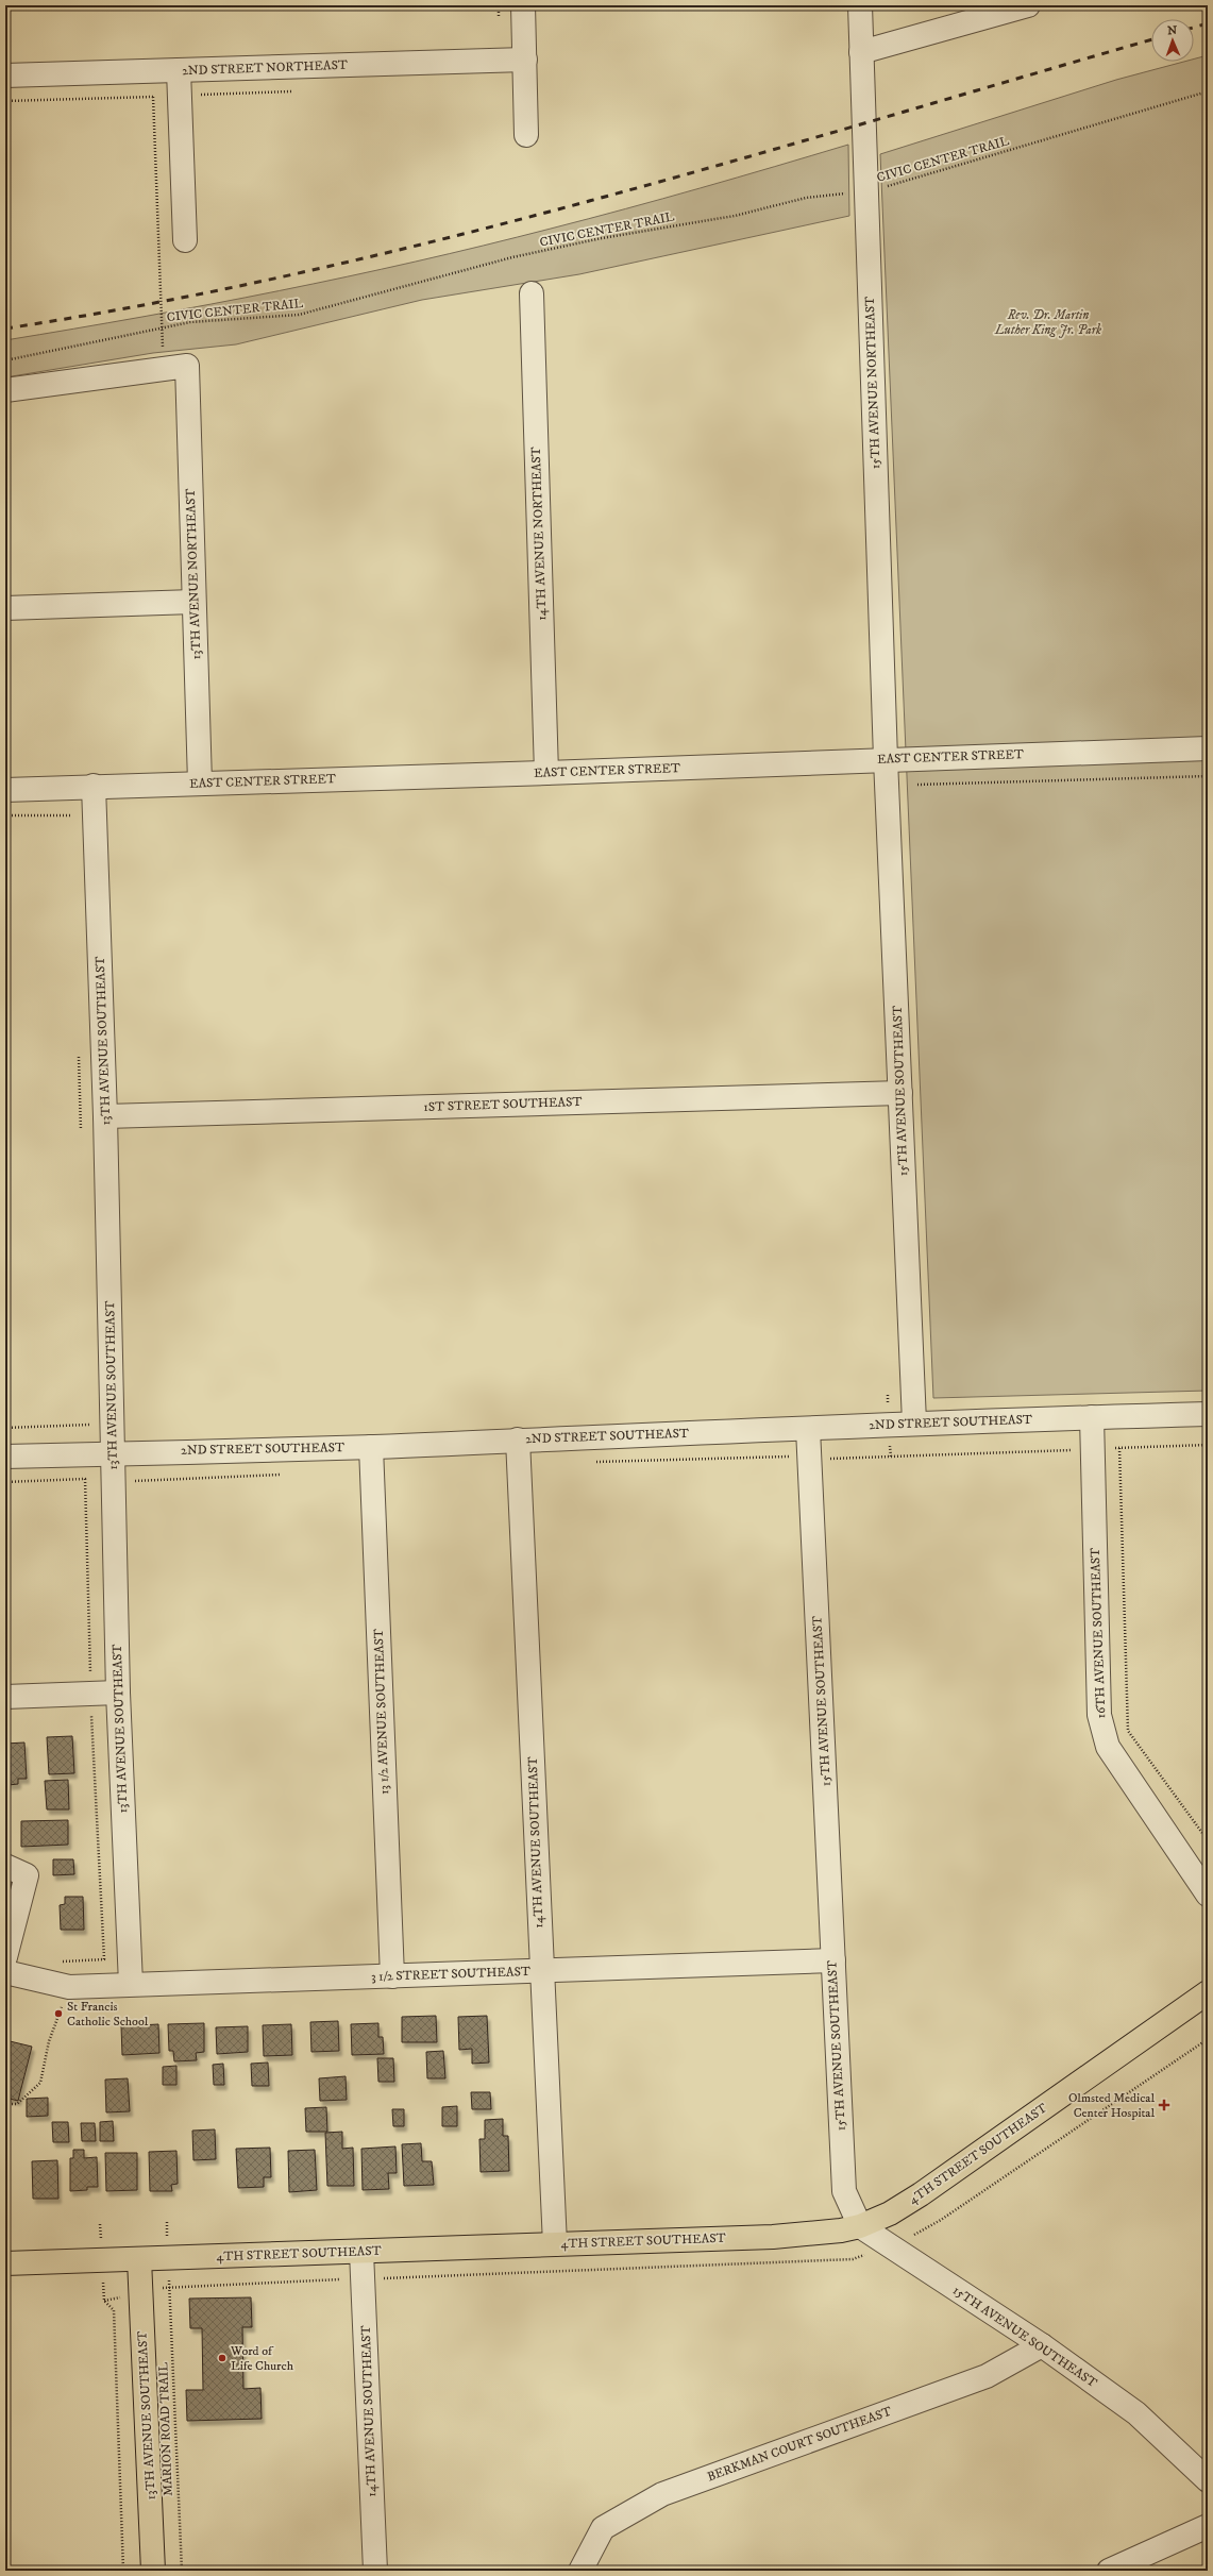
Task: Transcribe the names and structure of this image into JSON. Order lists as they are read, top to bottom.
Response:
{
  "streets": {
    "main road": ["13TH AVENUE SOUTHEAST", "4TH STREET SOUTHEAST"],
    "street": [
      "2ND STREET NORTHEAST",
      "15TH AVENUE NORTHEAST",
      "14TH AVENUE NORTHEAST",
      "13TH AVENUE NORTHEAST",
      "EAST CENTER STREET",
      "15TH AVENUE SOUTHEAST",
      "1ST STREET SOUTHEAST",
      "2ND STREET SOUTHEAST",
      "16TH AVENUE SOUTHEAST",
      "13 1/2 AVENUE SOUTHEAST",
      "14TH AVENUE SOUTHEAST",
      "3 1/2 STREET SOUTHEAST",
      "BERKMAN COURT SOUTHEAST"
    ],
    "path": ["CIVIC CENTER TRAIL", "MARION ROAD TRAIL"]
  },
  "crossings": [
    ["CIVIC CENTER TRAIL", "15TH AVENUE NORTHEAST"],
    ["15TH AVENUE NORTHEAST", "EAST CENTER STREET"],
    ["15TH AVENUE NORTHEAST", "15TH AVENUE SOUTHEAST"],
    ["14TH AVENUE NORTHEAST", "EAST CENTER STREET"],
    ["13TH AVENUE NORTHEAST", "EAST CENTER STREET"],
    ["EAST CENTER STREET", "13TH AVENUE SOUTHEAST"],
    ["EAST CENTER STREET", "15TH AVENUE SOUTHEAST"],
    ["13TH AVENUE SOUTHEAST", "1ST STREET SOUTHEAST"],
    ["13TH AVENUE SOUTHEAST", "2ND STREET SOUTHEAST"],
    ["13TH AVENUE SOUTHEAST", "3 1/2 STREET SOUTHEAST"],
    ["13TH AVENUE SOUTHEAST", "4TH STREET SOUTHEAST"],
    ["15TH AVENUE SOUTHEAST", "1ST STREET SOUTHEAST"],
    ["15TH AVENUE SOUTHEAST", "2ND STREET SOUTHEAST"],
    ["15TH AVENUE SOUTHEAST", "3 1/2 STREET SOUTHEAST"],
    ["15TH AVENUE SOUTHEAST", "4TH STREET SOUTHEAST"],
    ["15TH AVENUE SOUTHEAST", "BERKMAN COURT SOUTHEAST"],
    ["2ND STREET SOUTHEAST", "16TH AVENUE SOUTHEAST"],
    ["2ND STREET SOUTHEAST", "13 1/2 AVENUE SOUTHEAST"],
    ["2ND STREET SOUTHEAST", "14TH AVENUE SOUTHEAST"],
    ["13 1/2 AVENUE SOUTHEAST", "3 1/2 STREET SOUTHEAST"],
    ["14TH AVENUE SOUTHEAST", "3 1/2 STREET SOUTHEAST"],
    ["14TH AVENUE SOUTHEAST", "4TH STREET SOUTHEAST"],
    ["14TH AVENUE SOUTHEAST", "MARION ROAD TRAIL"]
  ],
  "parks": ["Rev. Dr. Martin Luther King Jr. Park"],
  "places": {
    "other": ["St Francis Catholic School", "Word of Life Church"],
    "health": ["Olmsted Medical Center Hospital"]
  },
  "north": "top"
}
